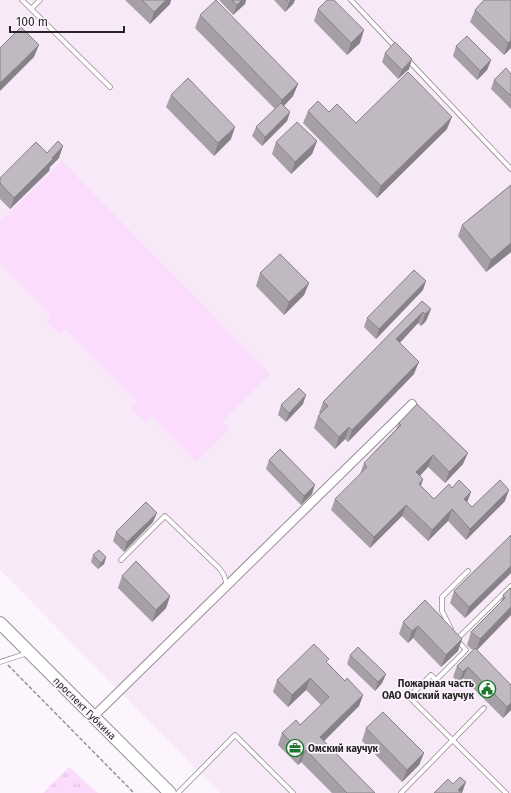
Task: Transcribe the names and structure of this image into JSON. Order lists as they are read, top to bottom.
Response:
{
  "streets": {
    "main road": ["проспект Губкина"]
  },
  "places": {
    "public building": ["Пожарная часть ОАО Омский каучук"],
    "office": ["Омский каучук"]
  },
  "scale_bar": "100 m"
}
